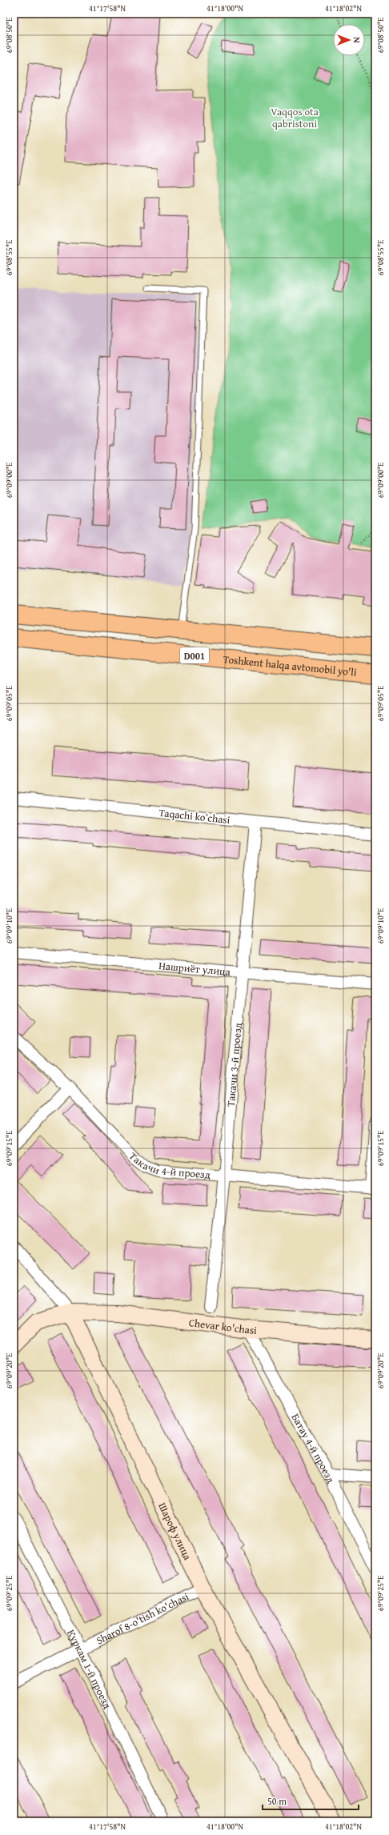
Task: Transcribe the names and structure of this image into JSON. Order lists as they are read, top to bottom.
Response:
{
  "streets": {
    "highway": ["D001", "Toshkent halqa avtomobil yo'li"],
    "street": [
      "Taqachi koʻchasi",
      "Нашриёт улица",
      "Такачи 3-й проезд",
      "Такачи 4-й проезд",
      "Chevar ko'chasi",
      "Батау 4-й проезд",
      "Шароф улица",
      "Sharof 8-o'tish ko'chasi",
      "Куркам 1-й проезд"
    ]
  },
  "crossings": [
    ["Taqachi koʻchasi", "Такачи 3-й проезд"],
    ["Нашриёт улица", "Такачи 3-й проезд"],
    ["Такачи 3-й проезд", "Такачи 4-й проезд"],
    ["Chevar ko'chasi", "Батау 4-й проезд"],
    ["Chevar ko'chasi", "Шароф улица"],
    ["Шароф улица", "Sharof 8-o'tish ko'chasi"],
    ["Sharof 8-o'tish ko'chasi", "Куркам 1-й проезд"]
  ],
  "parks": ["Vaqqos ota qabristoni"],
  "scale_bar": "50 m",
  "north": "right",
  "coordinates": [
    "41°17'58\"N",
    "41°18'00\"N",
    "41°18'02\"N",
    "69°08'50\"E",
    "69°08'55\"E",
    "69°09'00\"E",
    "69°09'05\"E",
    "69°09'10\"E",
    "69°09'15\"E",
    "69°09'20\"E",
    "69°09'25\"E"
  ]
}
